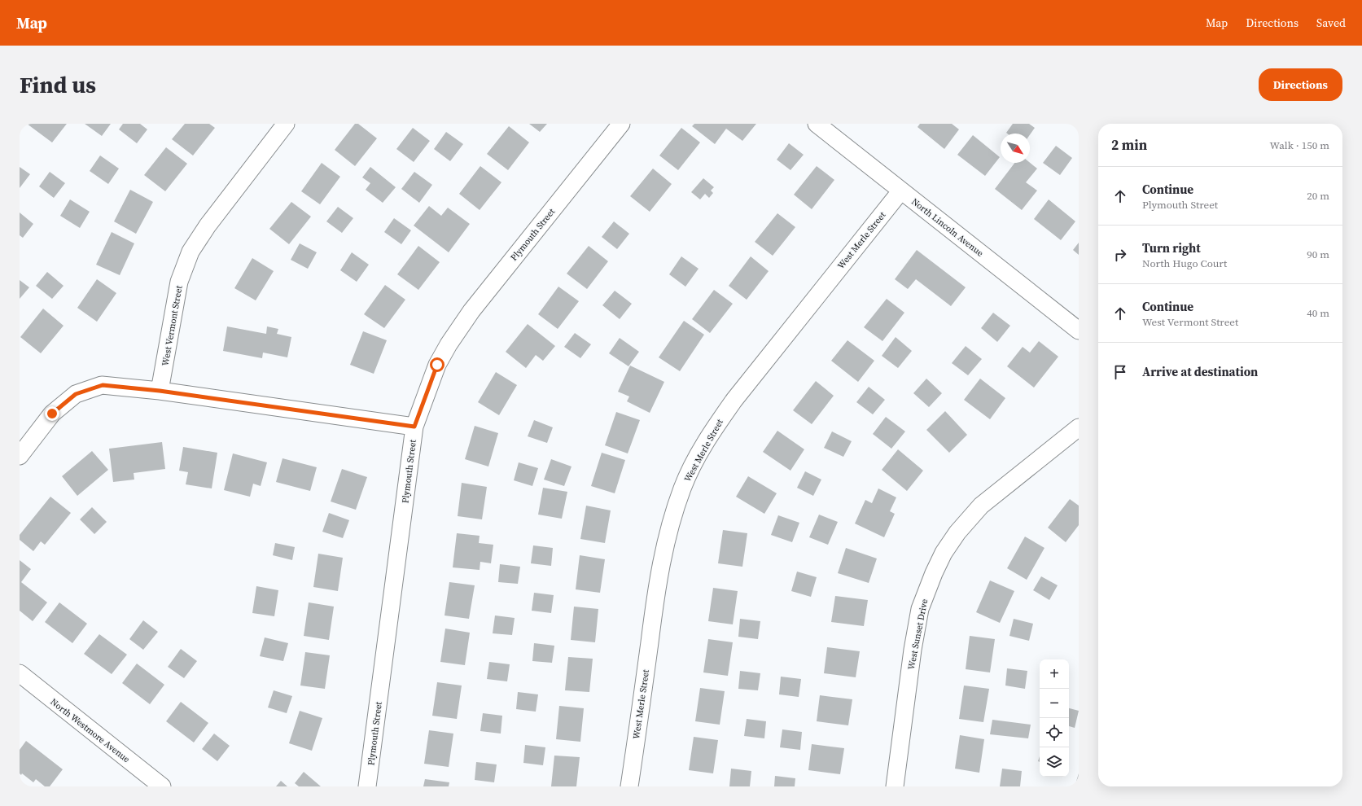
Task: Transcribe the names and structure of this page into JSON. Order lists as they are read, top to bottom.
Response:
{
  "streets": {
    "street": [
      "North Lincoln Avenue",
      "Plymouth Street",
      "West Merle Street",
      "West Vermont Street",
      "West Sunset Drive",
      "North Westmore Avenue"
    ]
  },
  "crossings": [
    ["North Lincoln Avenue", "West Merle Street"]
  ],
  "north": "bottom right",
  "page": {
    "header": "Map",
    "nav": ["Map", "Directions", "Saved"],
    "buttons": "Directions",
    "title": "Find us",
    "heading": ["2 min", "Walk · 150 m"],
    "list": [
      ["Continue", "Plymouth Street", "20 m"],
      ["Turn right", "North Hugo Court", "90 m"],
      ["Continue", "West Vermont Street", "40 m"],
      "Arrive at destination"
    ],
    "map_buttons": ["+", "−"]
  }
}
